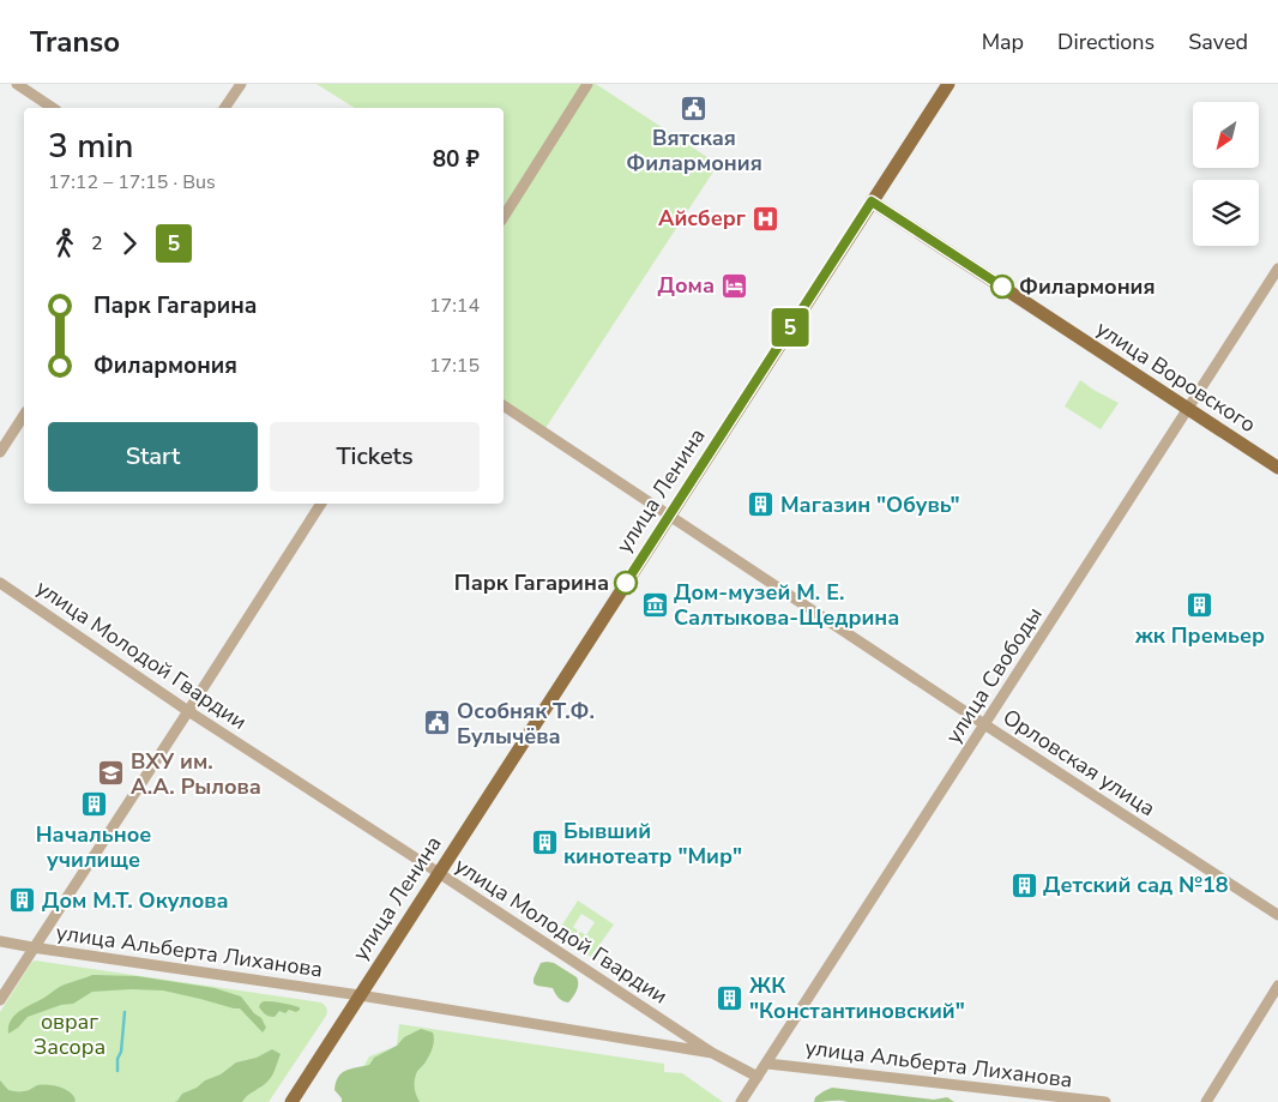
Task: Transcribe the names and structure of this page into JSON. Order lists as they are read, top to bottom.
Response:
{
  "streets": {
    "main road": ["улица Воровского", "улица Ленина"],
    "street": [
      "улица Молодой Гвардии",
      "улица Свободы",
      "Орловская улица",
      "улица Альберта Лиханова"
    ]
  },
  "crossings": [
    ["улица Воровского", "улица Ленина"],
    ["улица Воровского", "улица Свободы"],
    ["улица Ленина", "улица Молодой Гвардии"],
    ["улица Ленина", "Орловская улица"],
    ["улица Ленина", "улица Альберта Лиханова"],
    ["улица Молодой Гвардии", "улица Альберта Лиханова"],
    ["улица Свободы", "Орловская улица"],
    ["улица Свободы", "улица Альберта Лиханова"]
  ],
  "parks": ["овраг Засора"],
  "places": {
    "public building": ["Вятская Филармония", "Особняк Т.Ф. Булычёва"],
    "hospital": ["Айсберг"],
    "hotel": ["Дома"],
    "other": ["Филармония", "Парк Гагарина"],
    "building": [
      "Магазин \"Обувь\"",
      "жк Премьер",
      "Начальное училище",
      "Бывший кинотеатр \"Мир\"",
      "Детский сад №18",
      "Дом М.Т. Окулова",
      "ЖК \"Константиновский\""
    ],
    "museum": ["Дом-музей М. Е. Салтыкова-Щедрина"],
    "school or university": ["ВХУ им. А.А. Рылова"]
  },
  "lines": ["bus line 5"],
  "north": "bottom left",
  "page": {
    "header": "Transo",
    "nav": ["Map", "Directions", "Saved"],
    "on_map": "5",
    "heading": ["3 min", "17:12 – 17:15 · Bus", "80 ₽"],
    "legs": ["2", "5"],
    "list": [
      {
        "name": "Парк Гагарина",
        "value": "17:14"
      },
      {
        "name": "Филармония",
        "value": "17:15"
      }
    ],
    "buttons": ["Start", "Tickets"]
  }
}
